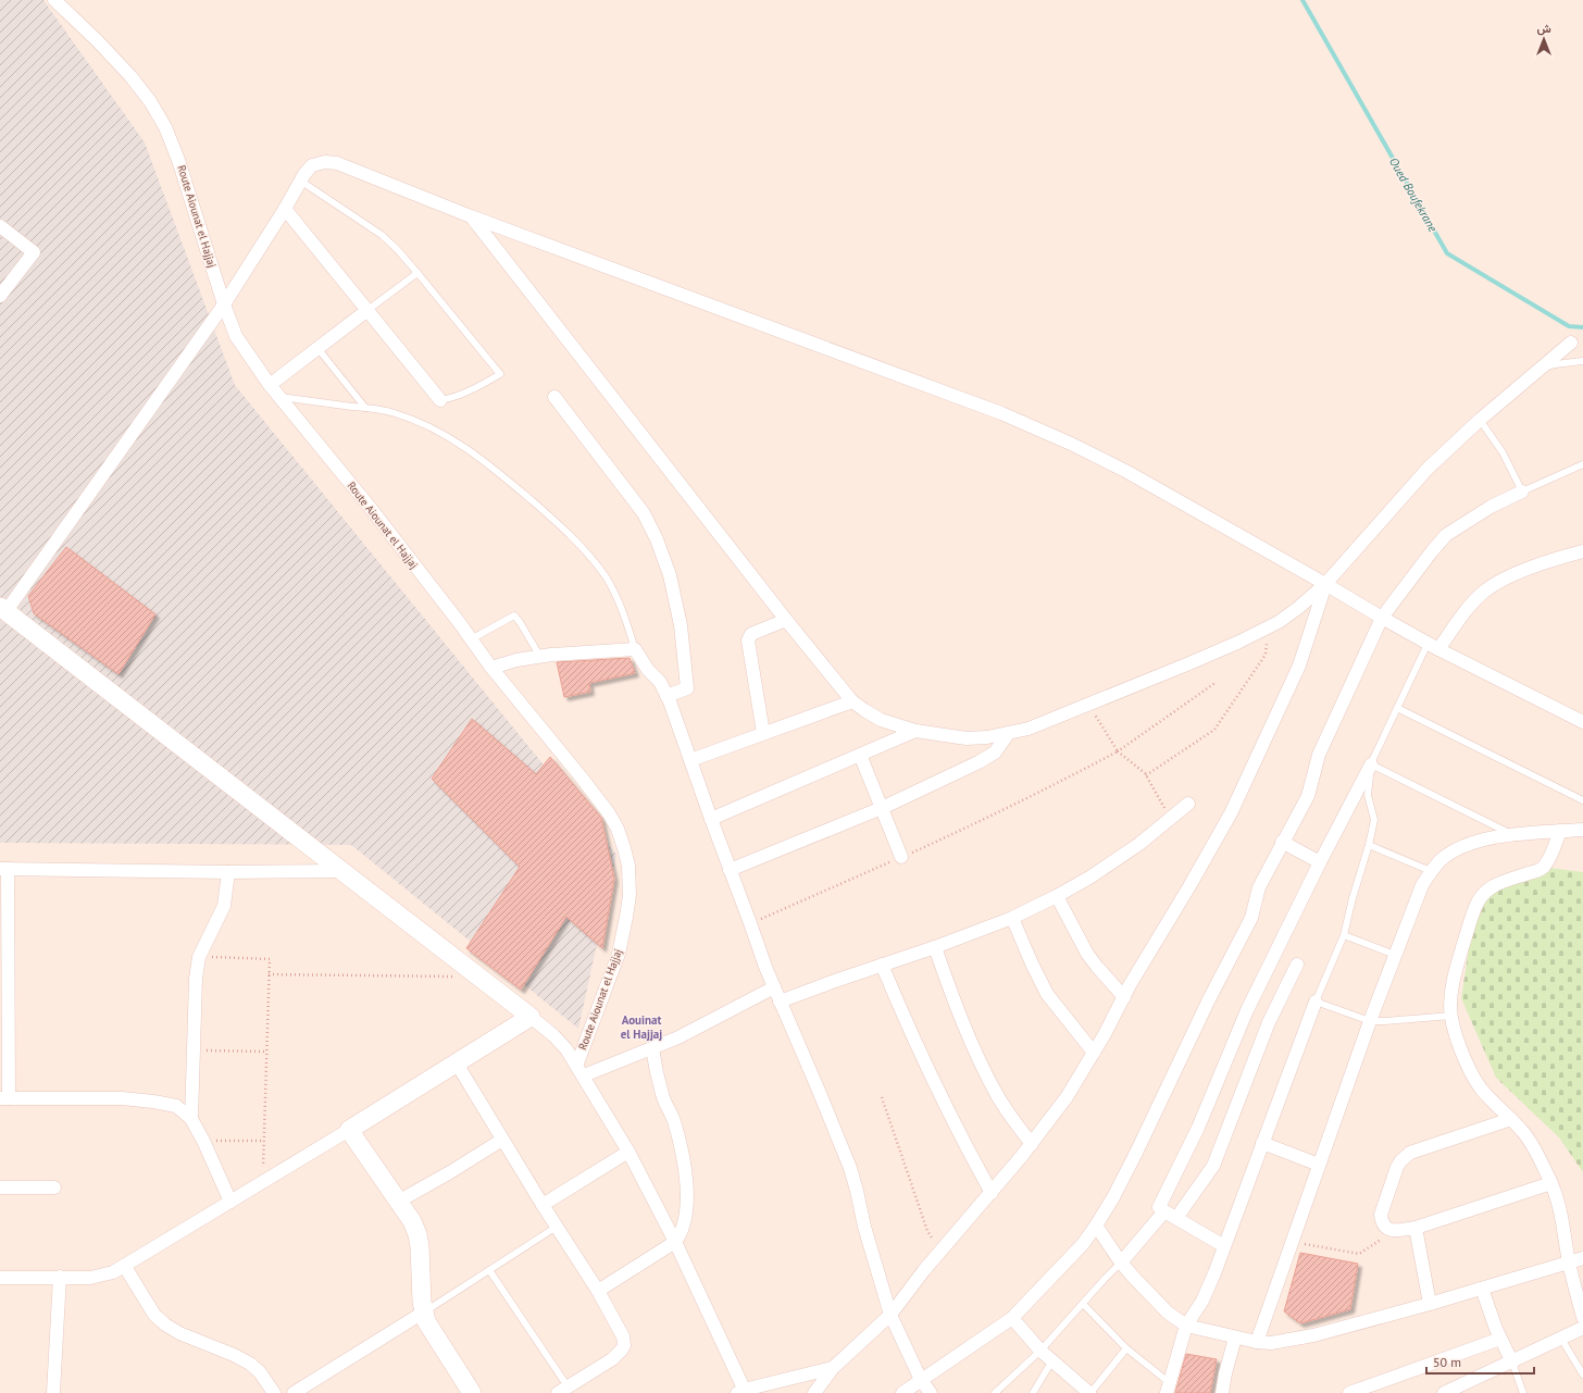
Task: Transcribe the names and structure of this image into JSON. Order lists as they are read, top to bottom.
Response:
{
  "streets": {
    "street": ["Route Aiounat el Hajjaj"]
  },
  "districts": ["Aouinat el Hajjaj"],
  "water": ["Oued Boufekrane"],
  "scale_bar": "50 m",
  "north": "top"
}
